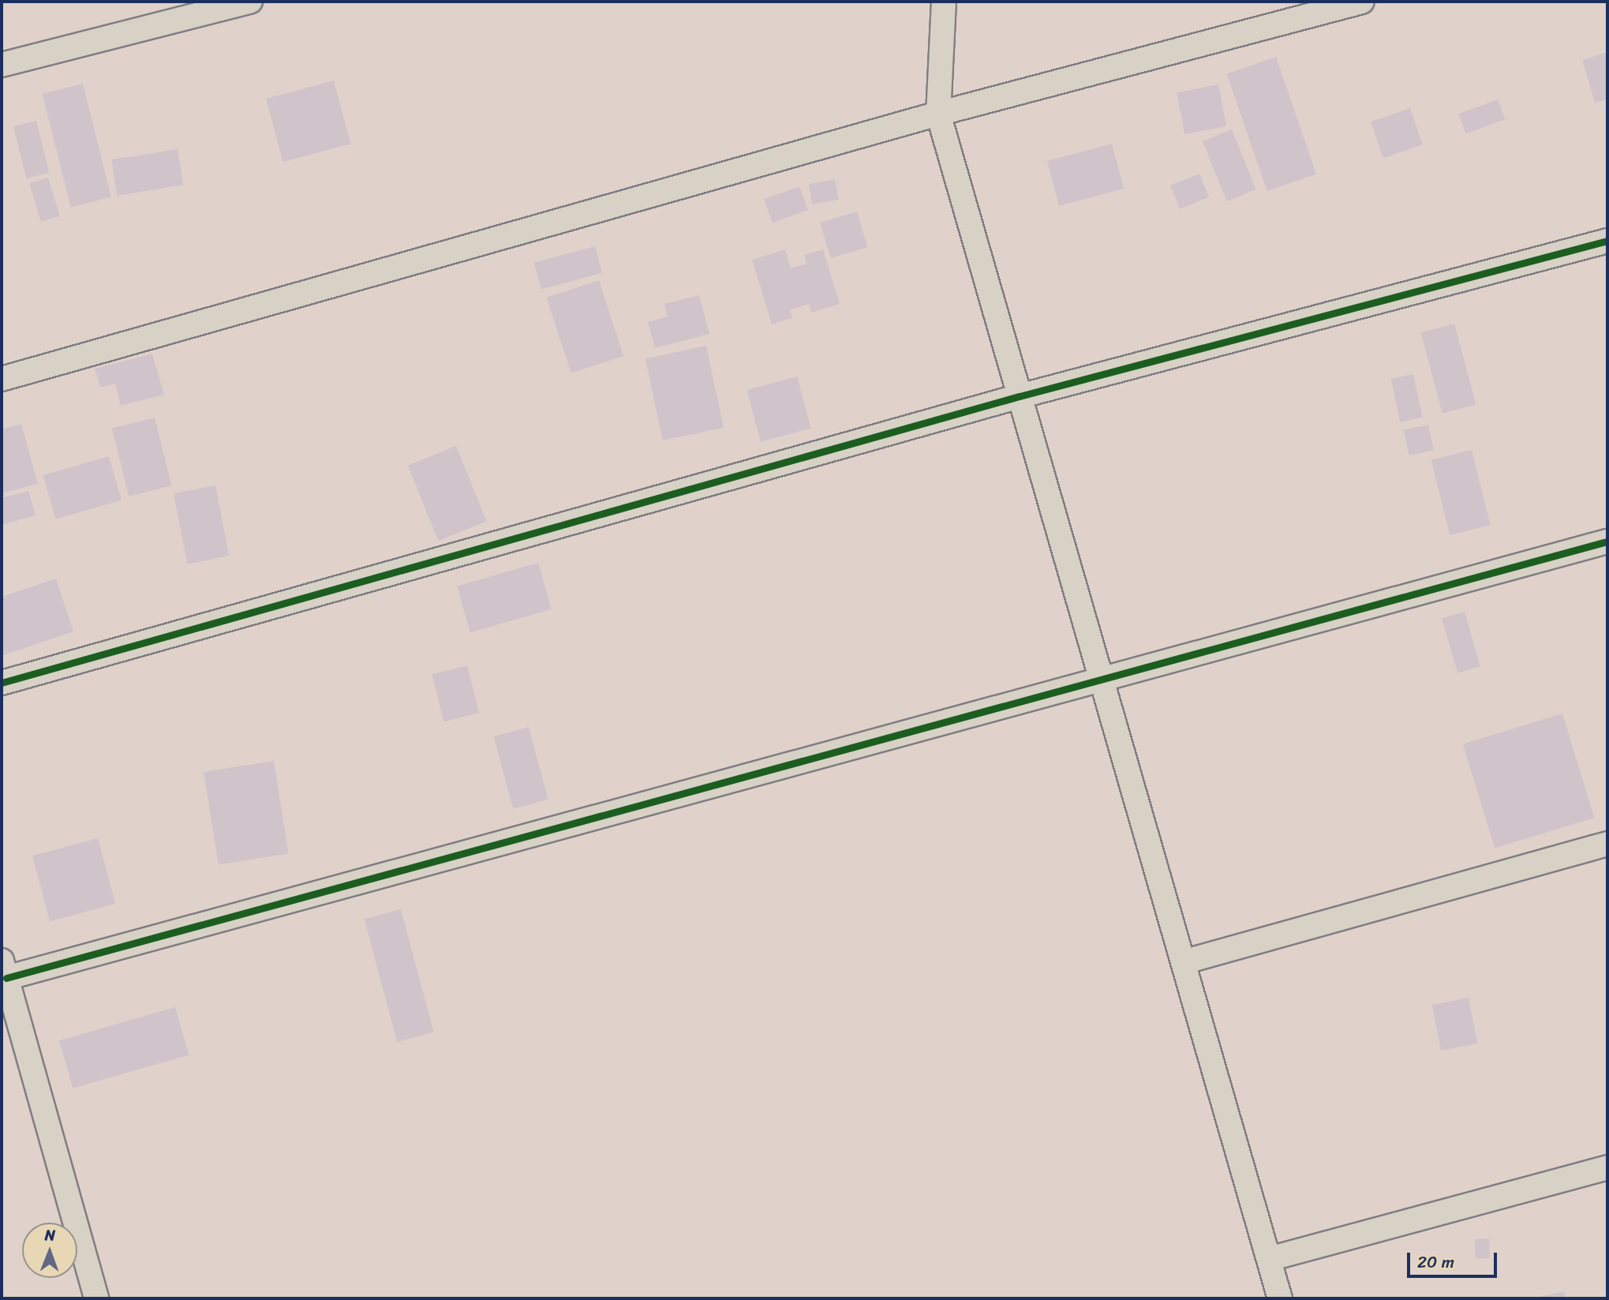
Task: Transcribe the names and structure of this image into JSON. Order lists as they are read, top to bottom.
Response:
{
  "scale_bar": "20 m",
  "north": "top"
}
